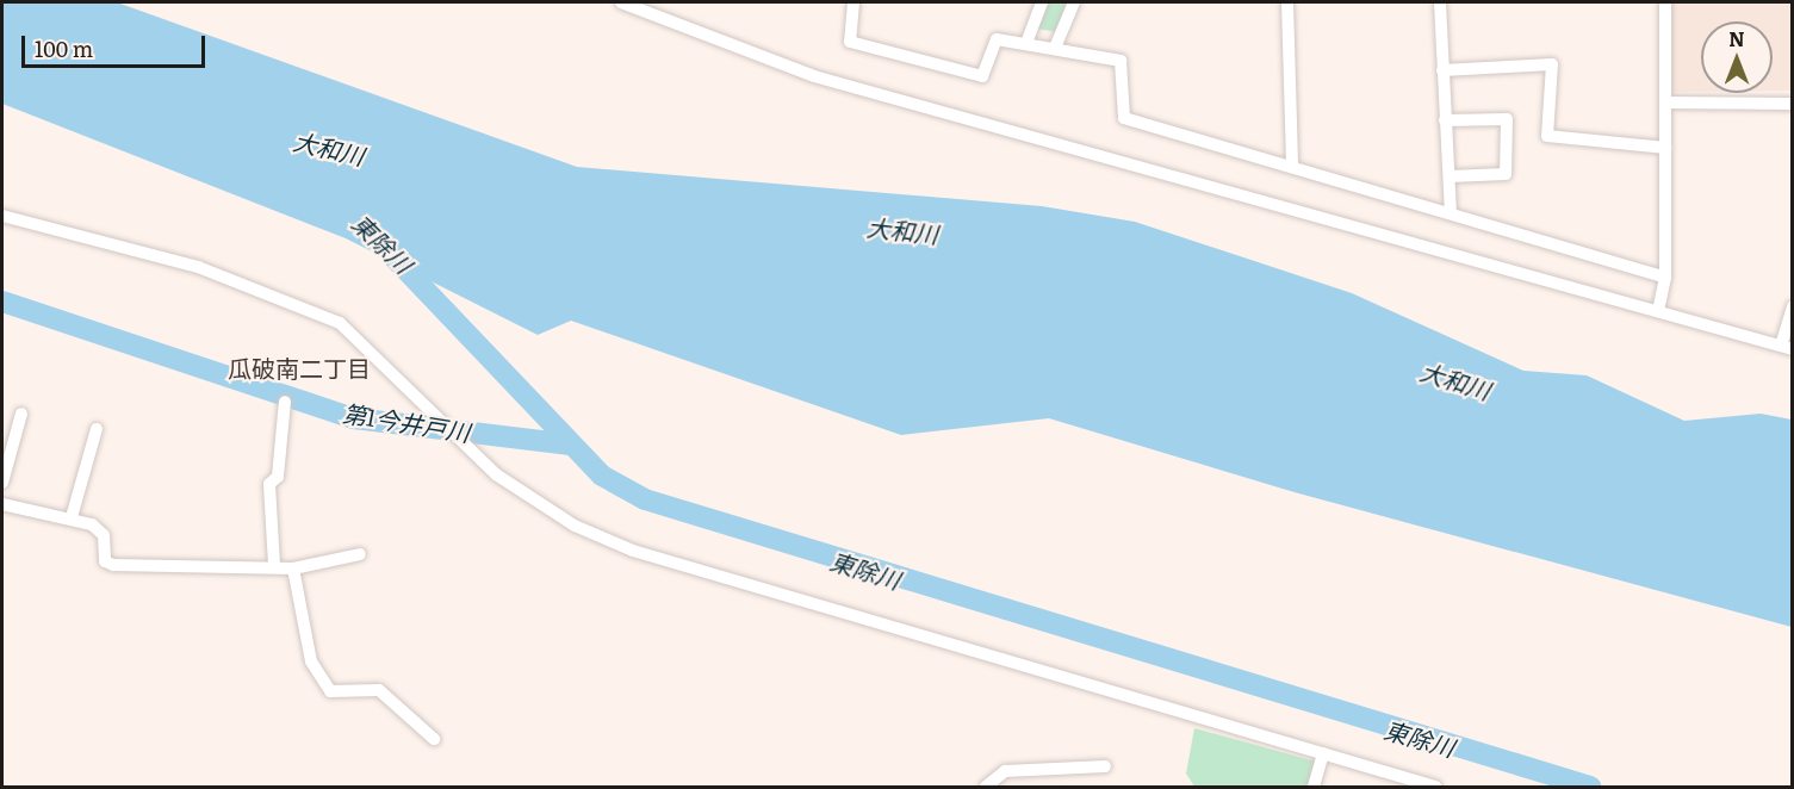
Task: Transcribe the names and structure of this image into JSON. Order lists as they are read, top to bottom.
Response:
{
  "districts": ["瓜破南二丁目"],
  "water": ["大和川", "東除川", "第1今井戸川"],
  "scale_bar": "100 m",
  "north": "top"
}
